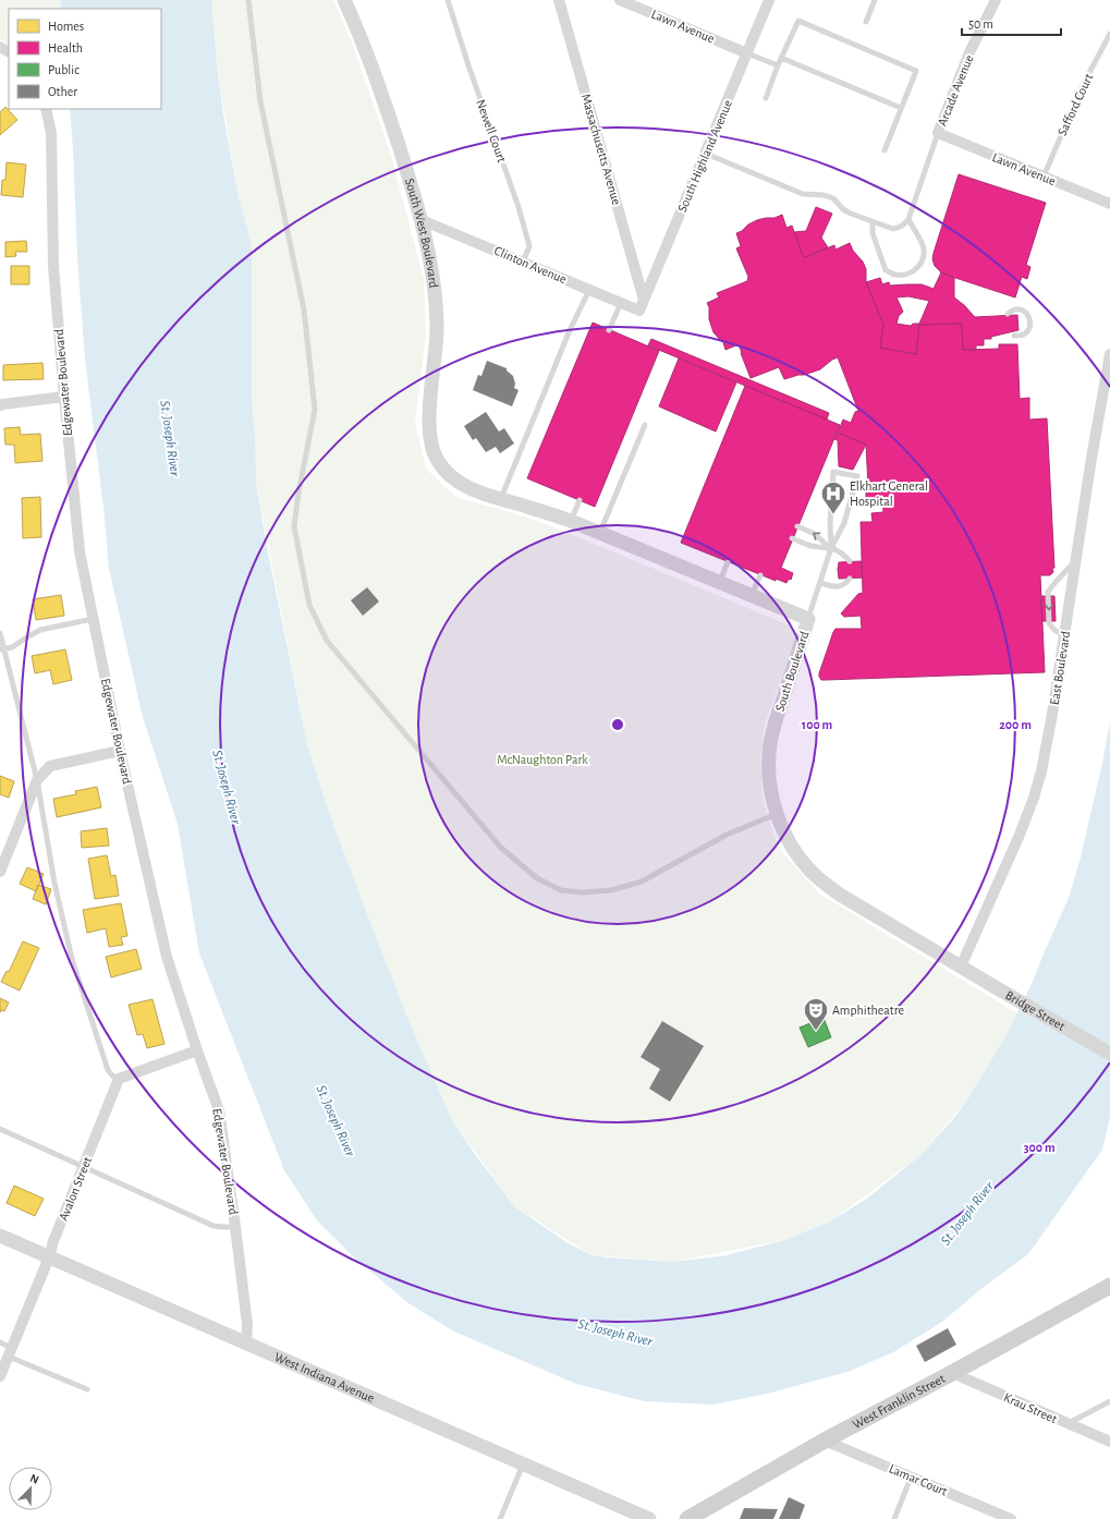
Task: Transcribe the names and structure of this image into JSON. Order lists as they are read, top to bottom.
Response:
{
  "streets": {
    "main road": ["West Franklin Street"],
    "street": [
      "Lawn Avenue",
      "Arcade Avenue",
      "Massachusetts Avenue",
      "South Highland Avenue",
      "South West Boulevard",
      "Clinton Avenue",
      "Edgewater Boulevard",
      "East Boulevard",
      "South Boulevard",
      "Bridge Street",
      "Avalon Street",
      "West Indiana Avenue",
      "Krau Street",
      "Lamar Court"
    ],
    "lane": ["Safford Court", "Newell Court"]
  },
  "crossings": [
    ["Lawn Avenue", "Arcade Avenue"],
    ["Lawn Avenue", "Safford Court"],
    ["Lawn Avenue", "South Highland Avenue"],
    ["Newell Court", "Clinton Avenue"],
    ["Massachusetts Avenue", "South Highland Avenue"],
    ["South Highland Avenue", "Clinton Avenue"],
    ["South West Boulevard", "Clinton Avenue"],
    ["South West Boulevard", "South Boulevard"],
    ["Edgewater Boulevard", "West Indiana Avenue"],
    ["East Boulevard", "South Boulevard"],
    ["East Boulevard", "Bridge Street"],
    ["South Boulevard", "Bridge Street"],
    ["Avalon Street", "West Indiana Avenue"],
    ["West Franklin Street", "Krau Street"],
    ["West Franklin Street", "Lamar Court"]
  ],
  "water": ["St. Joseph River"],
  "parks": ["McNaughton Park"],
  "places": {
    "hospital": ["Elkhart General Hospital"],
    "theatre": ["Amphitheatre"]
  },
  "legend": [
    "Homes",
    "Health",
    "Public",
    "Other"
  ],
  "scale_bar": "50 m",
  "north": "top right",
  "rings": ["100 m", "200 m", "300 m"]
}
